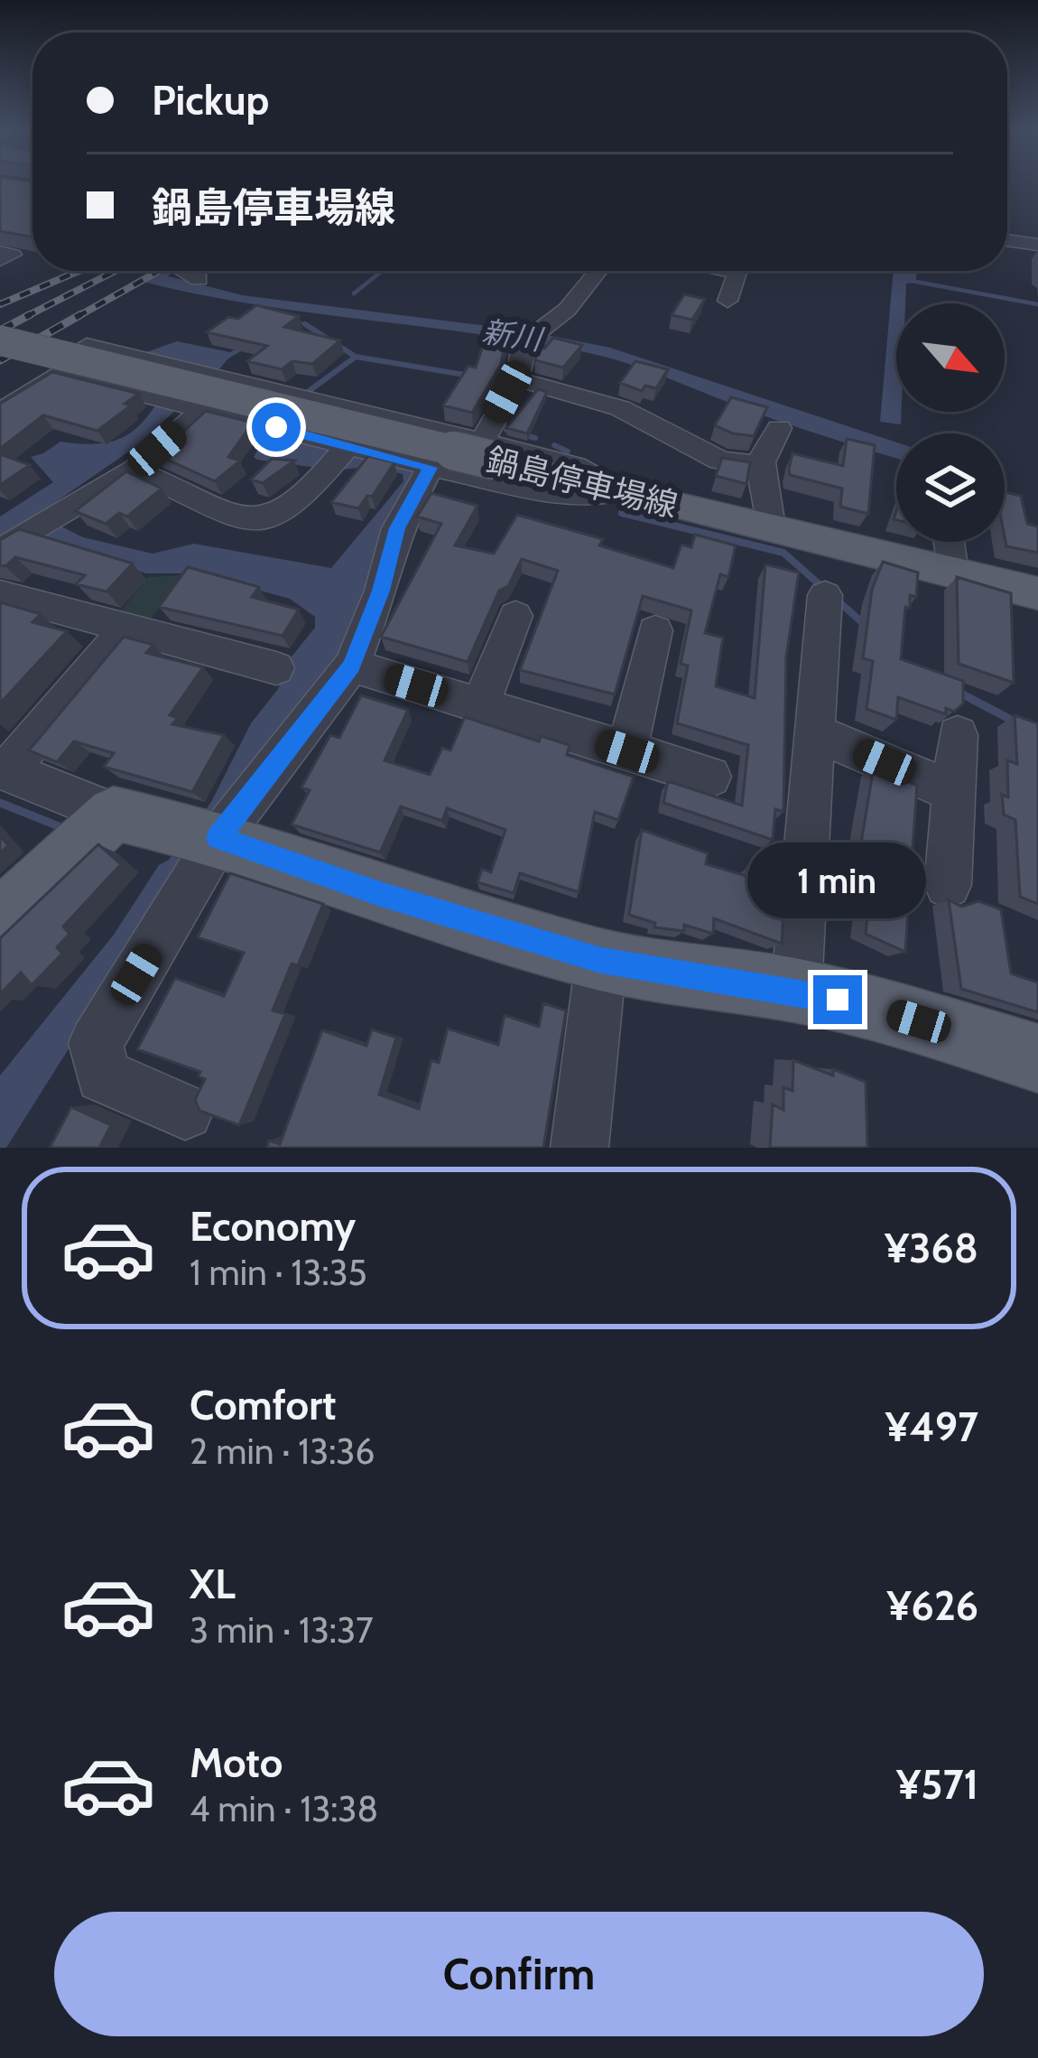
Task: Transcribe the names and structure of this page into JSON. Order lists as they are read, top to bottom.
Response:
{
  "streets": {
    "main road": ["鍋島停車場線"]
  },
  "water": ["新川"],
  "north": "bottom right",
  "page": {
    "banner": ["Pickup", "鍋島停車場線"],
    "bubble": "1 min",
    "list": [
      {
        "name": "Economy",
        "note": "1 min · 13:35",
        "value": "¥368"
      },
      {
        "name": "Comfort",
        "note": "2 min · 13:36",
        "value": "¥497"
      },
      {
        "name": "XL",
        "note": "3 min · 13:37",
        "value": "¥626"
      },
      {
        "name": "Moto",
        "note": "4 min · 13:38",
        "value": "¥571"
      }
    ],
    "buttons": "Confirm"
  }
}
